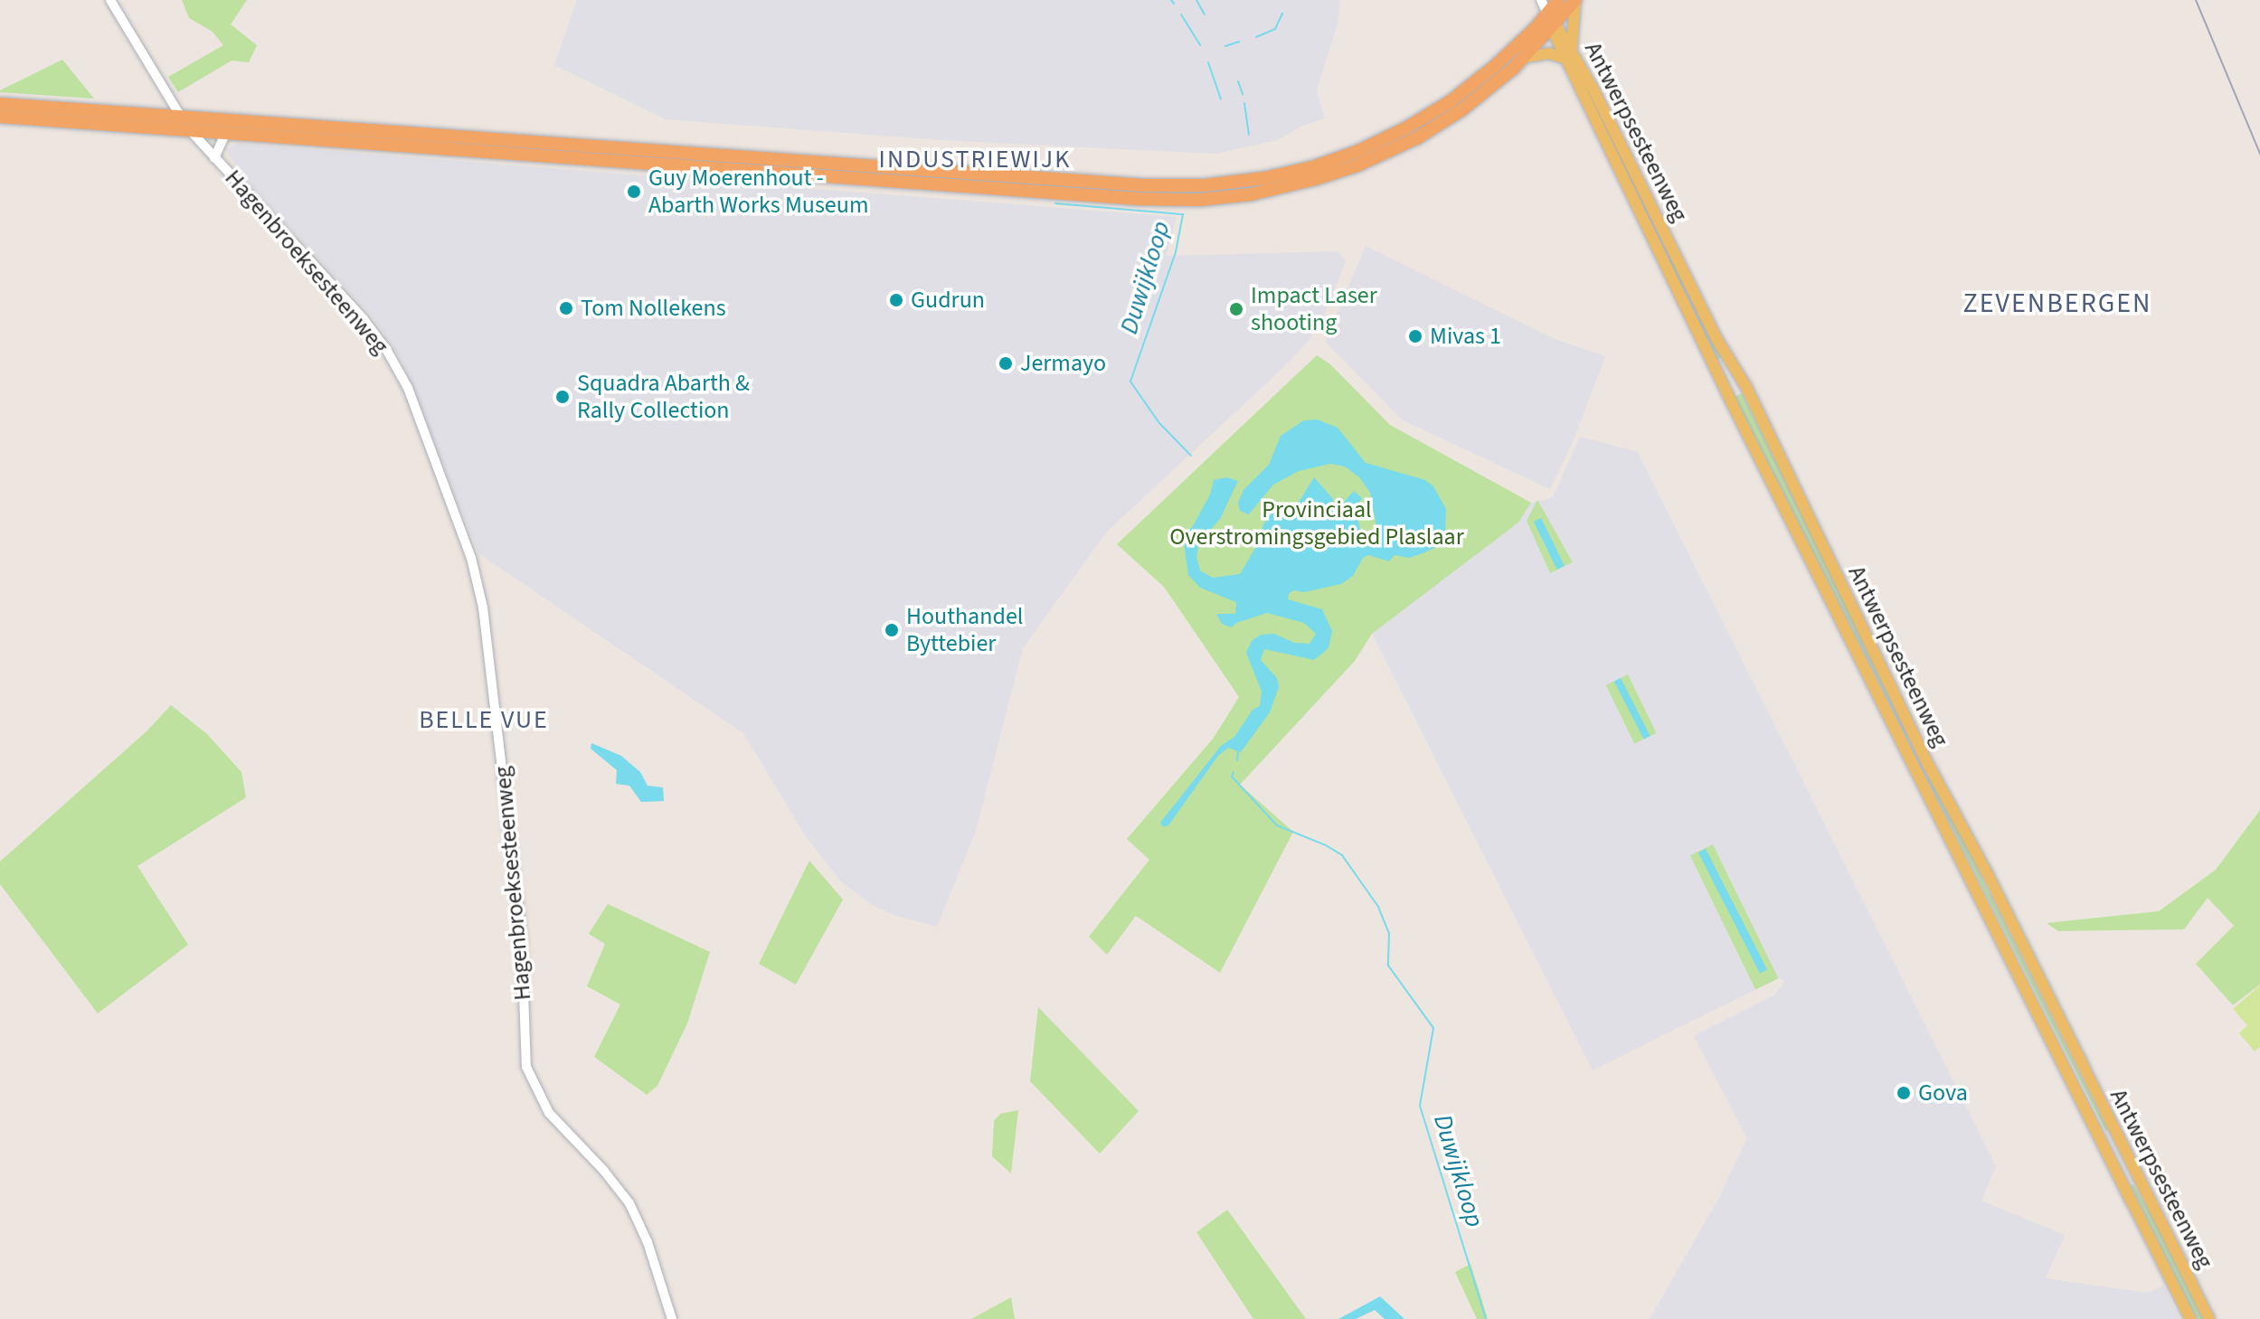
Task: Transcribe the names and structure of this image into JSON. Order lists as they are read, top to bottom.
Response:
{
  "streets": {
    "main road": ["Antwerpsesteenweg"],
    "street": ["Hagenbroeksesteenweg"]
  },
  "districts": ["INDUSTRIEWIJK", "ZEVENBERGEN", "BELLE VUE"],
  "water": ["Duwijkloop"],
  "parks": ["Provinciaal Overstromingsgebied Plaslaar"],
  "places": [
    "Guy Moerenhout - Abarth Works Museum",
    "Gudrun",
    "Tom Nollekens",
    "Impact Laser shooting",
    "Mivas 1",
    "Jermayo",
    "Squadra Abarth & Rally Collection",
    "Houthandel Byttebier",
    "Gova"
  ]
}
